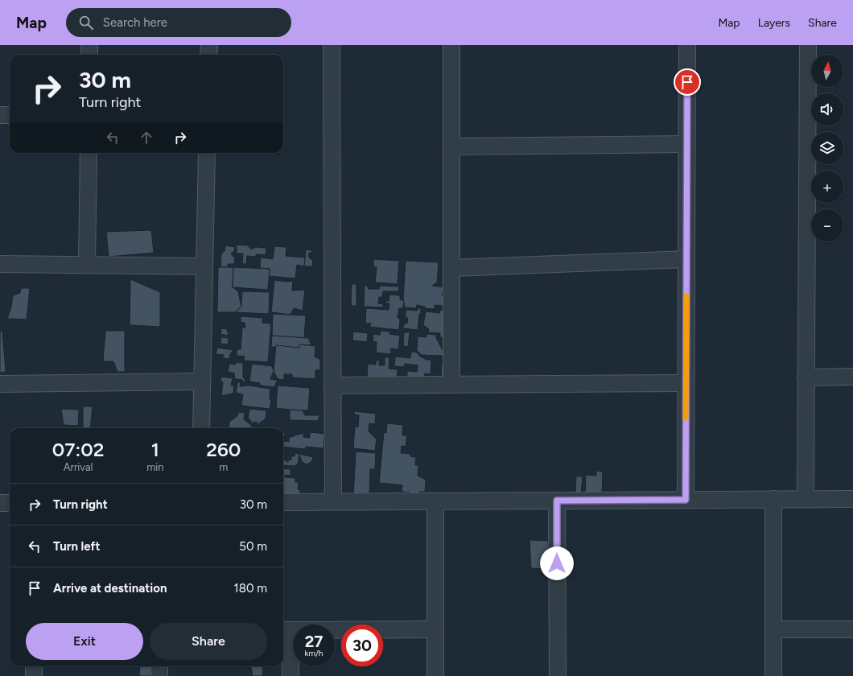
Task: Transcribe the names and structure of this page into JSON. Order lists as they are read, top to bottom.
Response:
{
  "north": "top",
  "page": {
    "header": "Map",
    "search": "Search here",
    "nav": ["Map", "Layers", "Share"],
    "map_buttons": ["+", "−"],
    "turn": ["30 m", "Turn right"],
    "eta": [
      "07:02",
      "Arrival",
      "1",
      "min",
      "260",
      "m"
    ],
    "list": [
      {
        "name": "Turn right",
        "value": "30 m"
      },
      {
        "name": "Turn left",
        "value": "50 m"
      },
      {
        "name": "Arrive at destination",
        "value": "180 m"
      }
    ],
    "buttons": ["Exit", "Share"],
    "speed": "27 km/h",
    "limit": "30"
  }
}
